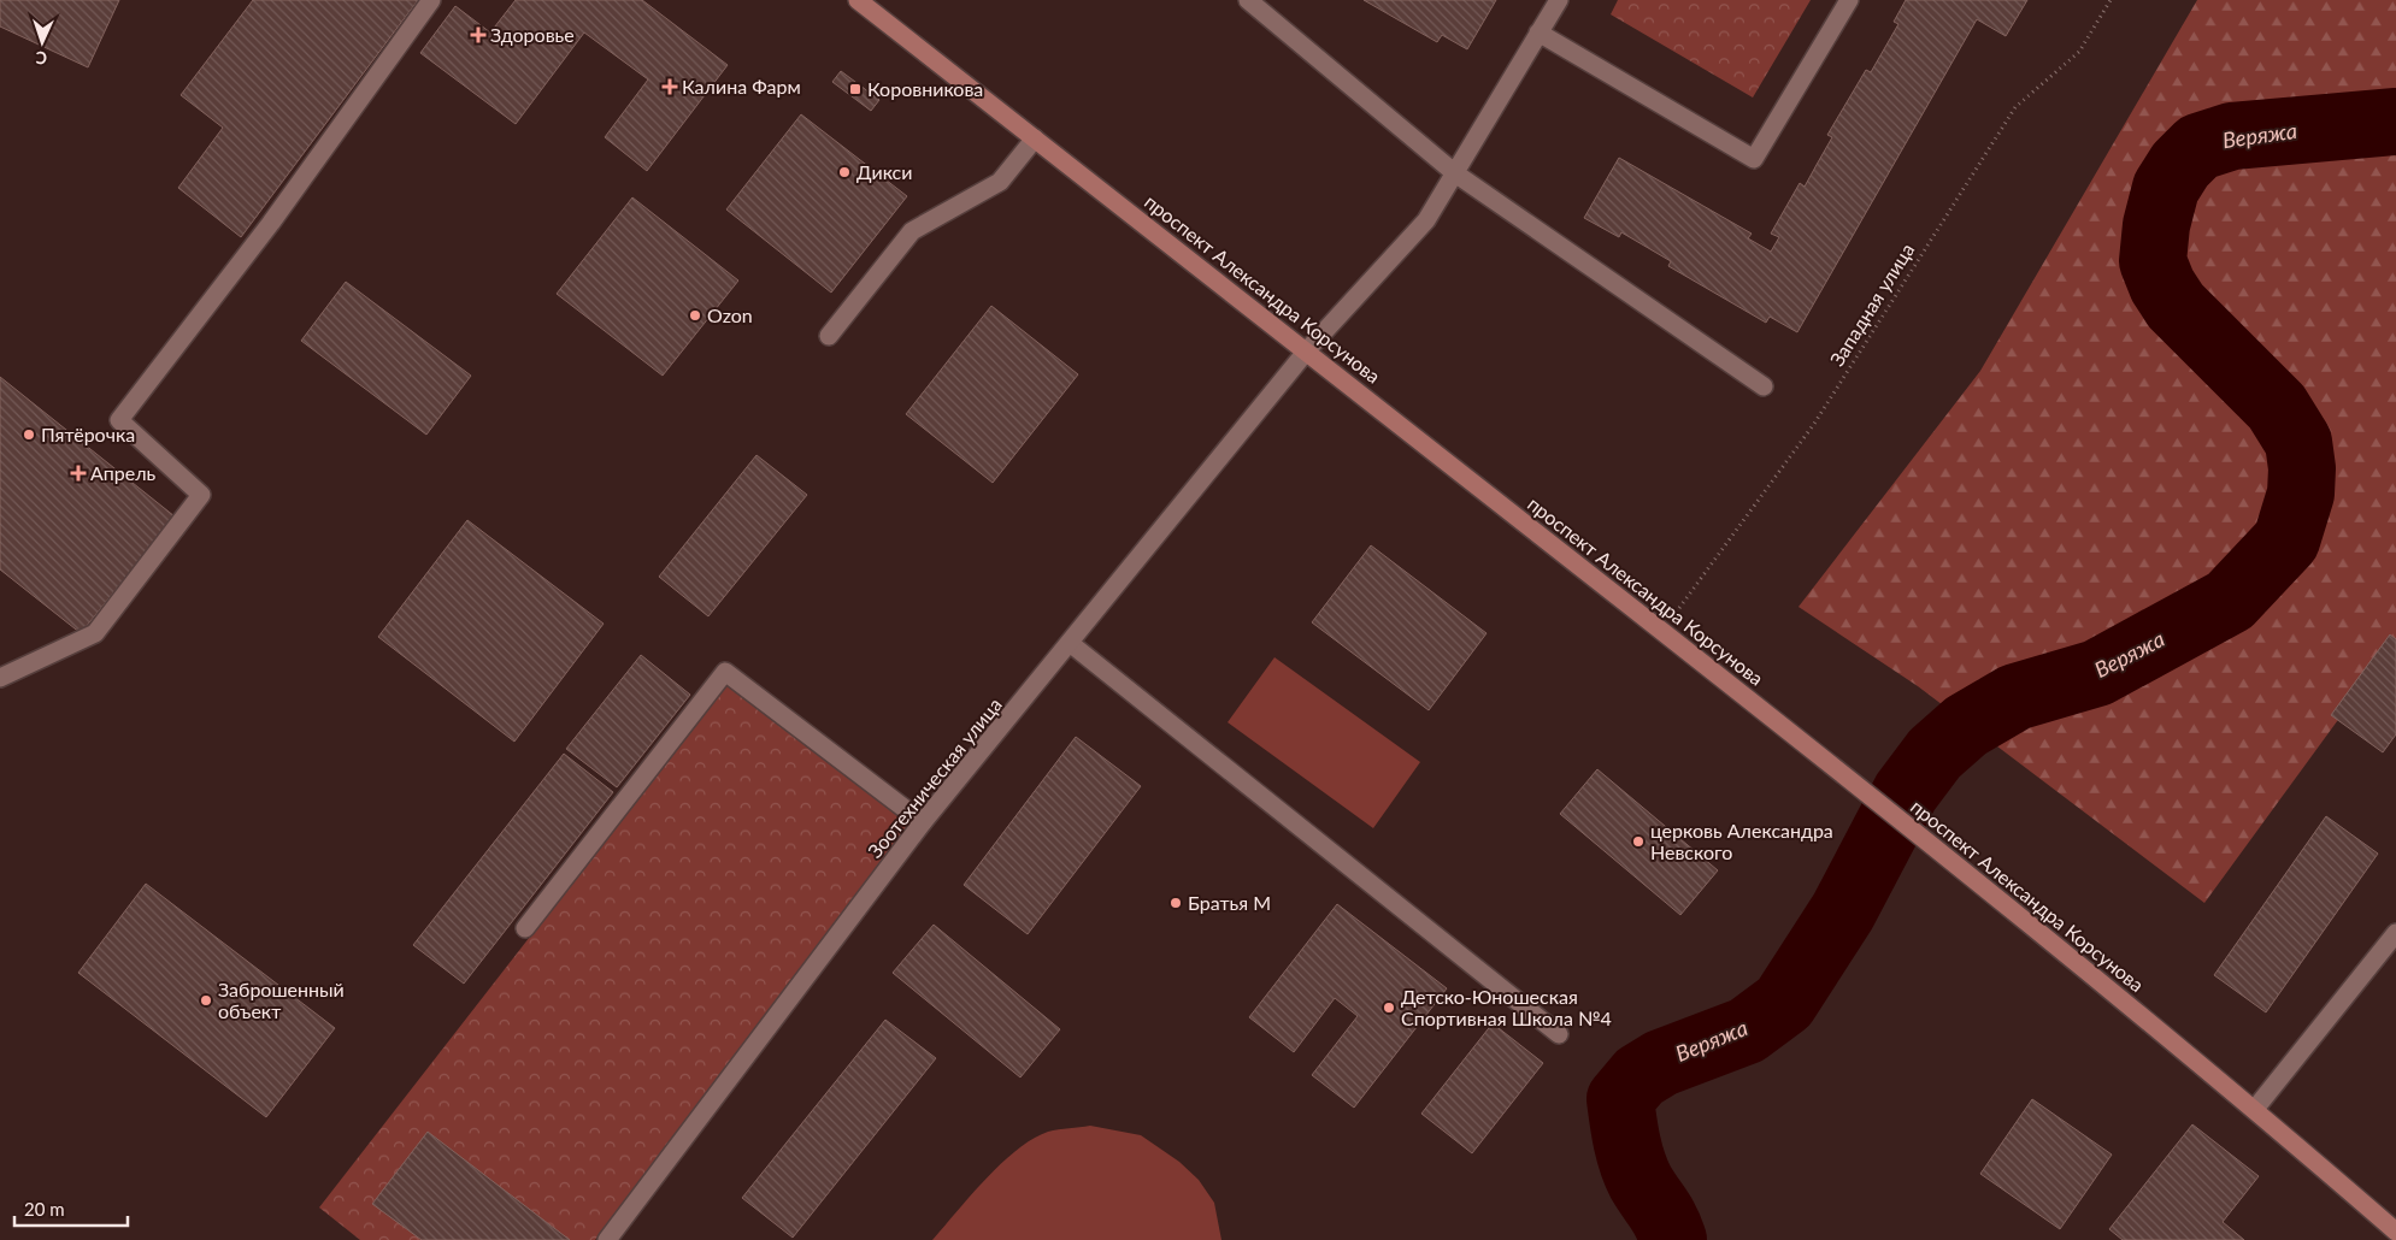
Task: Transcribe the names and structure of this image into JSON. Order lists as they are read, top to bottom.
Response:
{
  "streets": {
    "street": ["проспект Александра Корсунова", "Зоотехническая улица"],
    "path": ["Западная улица"]
  },
  "crossings": [
    ["проспект Александра Корсунова", "Западная улица"],
    ["проспект Александра Корсунова", "Зоотехническая улица"]
  ],
  "water": ["Веряжа"],
  "places": {
    "health": ["Здоровье", "Калина Фарм", "Апрель"],
    "transit": ["Коровникова"],
    "other": [
      "Дикси",
      "Ozon",
      "Пятёрочка",
      "церковь Александра Невского",
      "Братья М",
      "Заброшенный объект",
      "Детско-Юношеская Спортивная Школа №4"
    ]
  },
  "scale_bar": "20 m",
  "north": "bottom"
}
